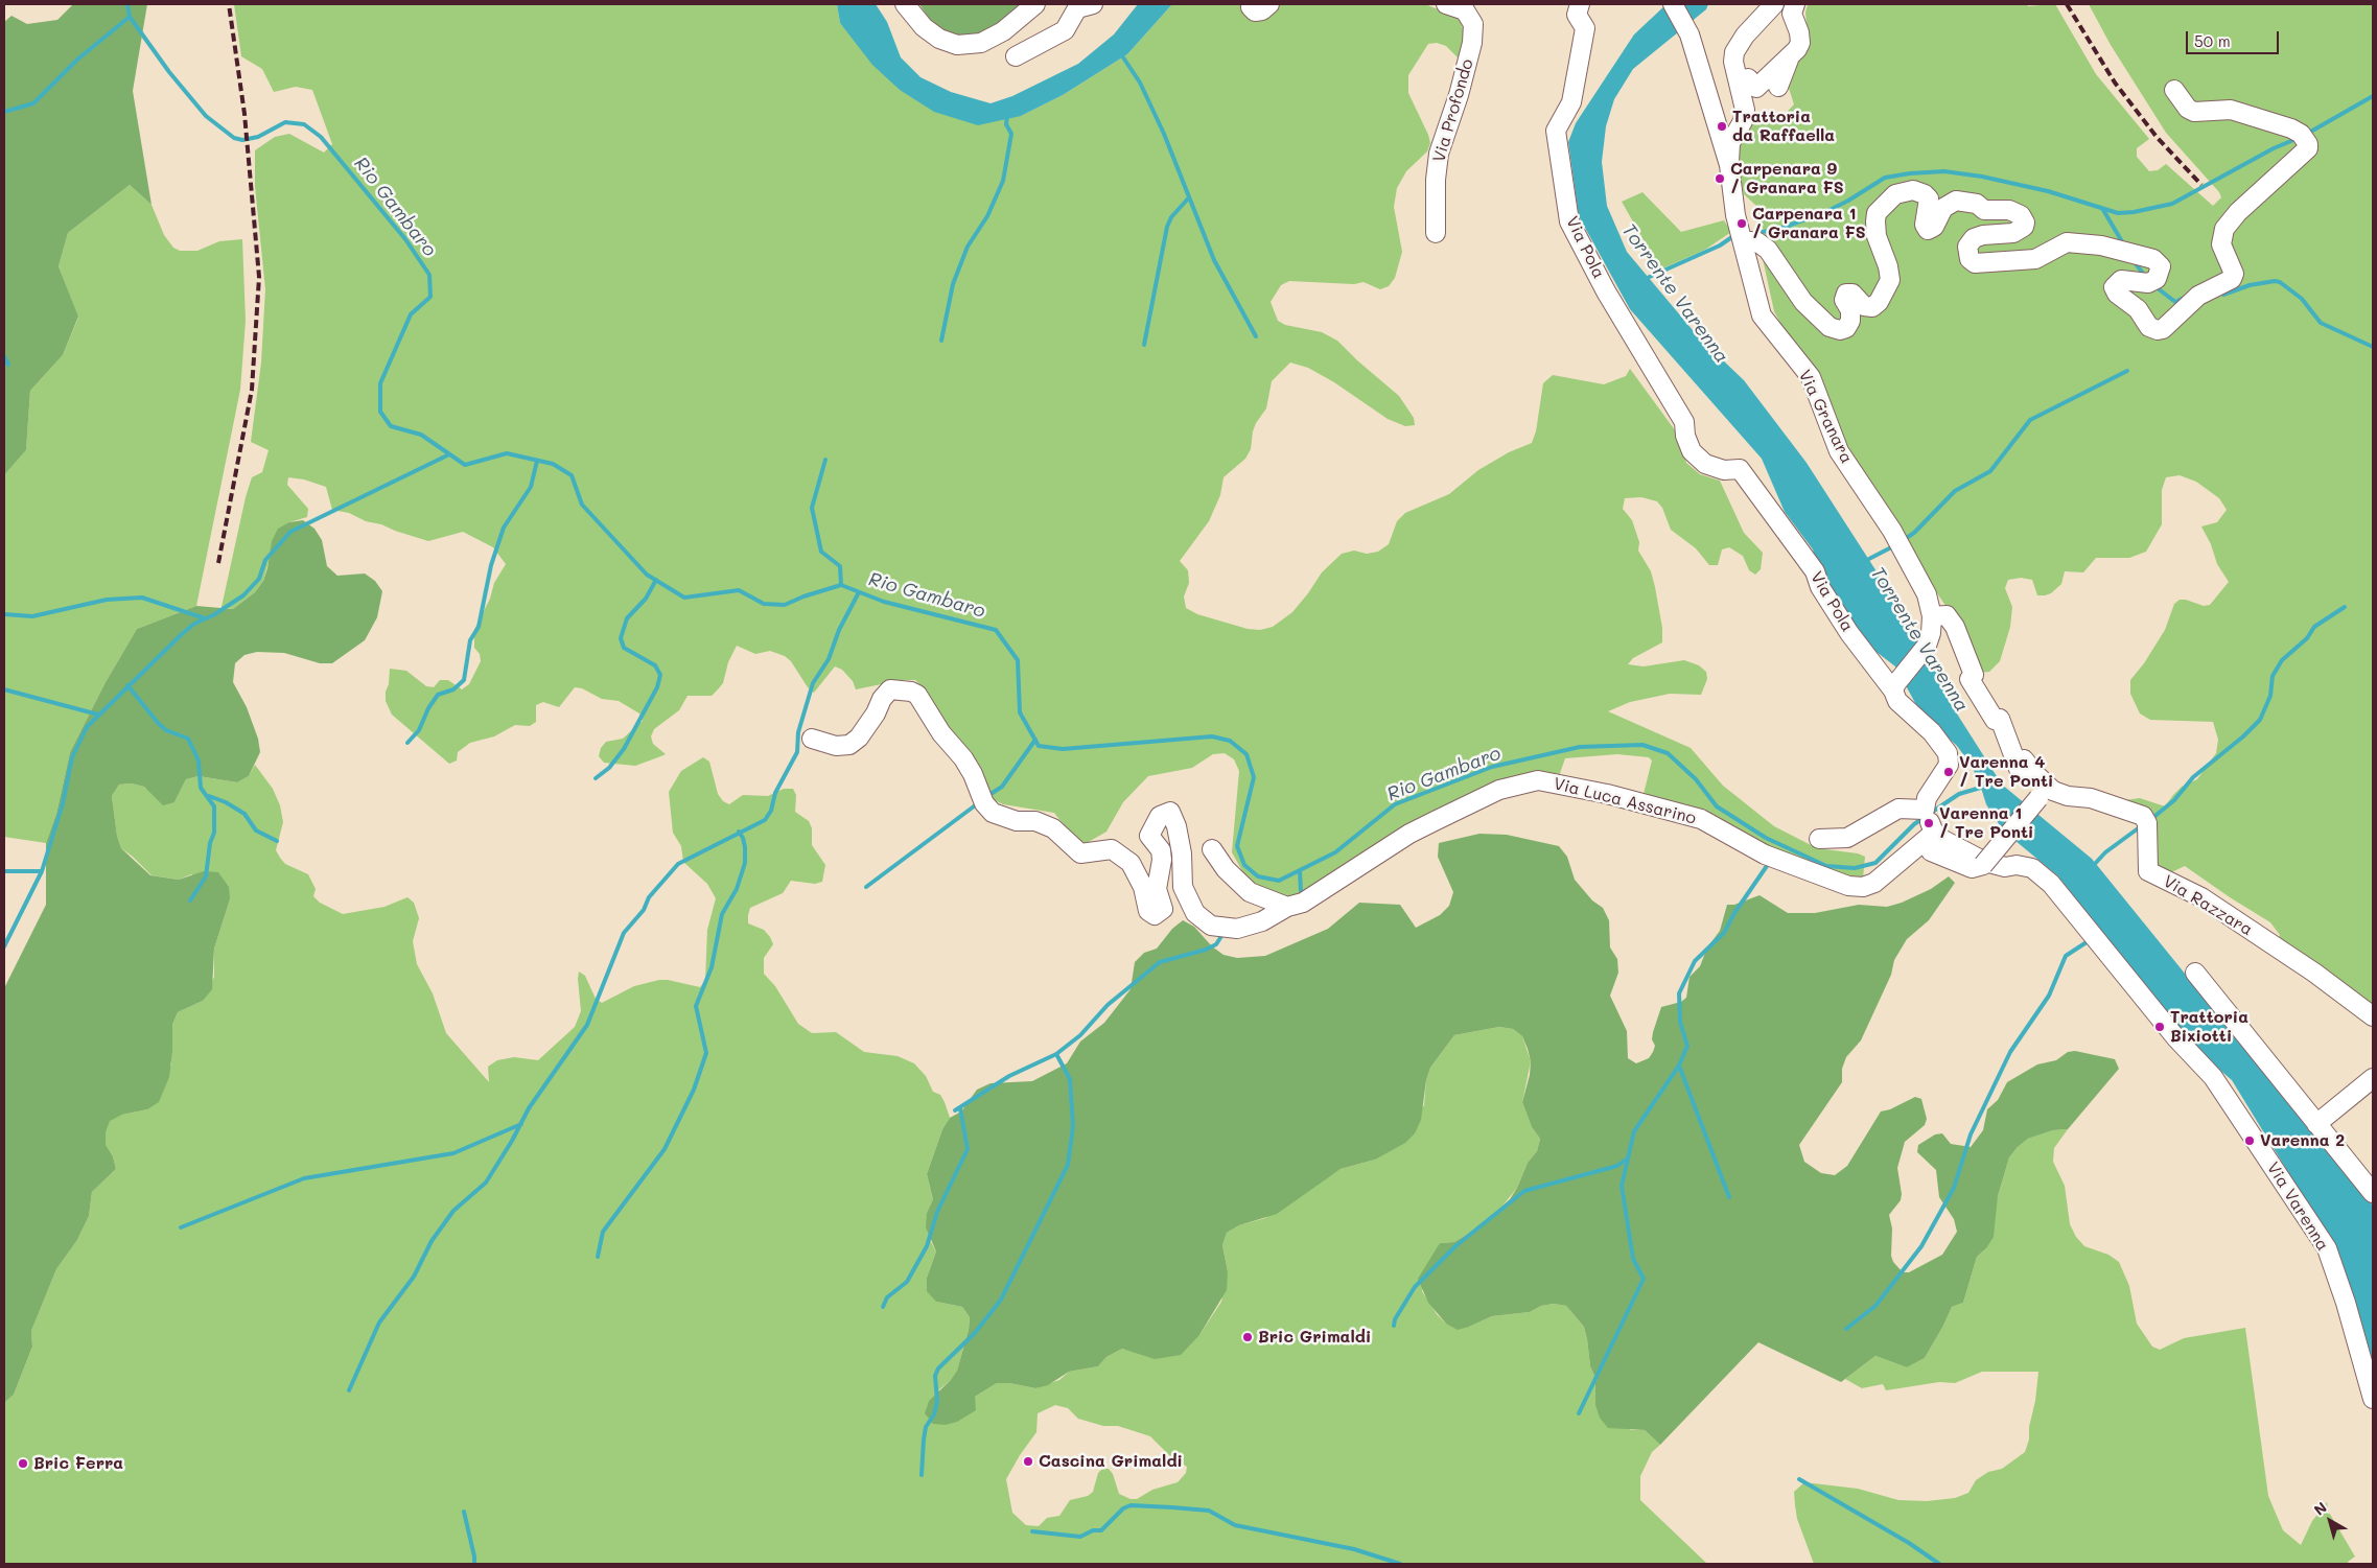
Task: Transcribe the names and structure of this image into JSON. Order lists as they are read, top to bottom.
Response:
{
  "streets": {
    "street": [
      "Via Profondo",
      "Via Pola",
      "Via Granara",
      "Via Luca Assarino",
      "Via Razzara",
      "Via Varenna"
    ]
  },
  "crossings": [
    ["Via Pola", "Via Granara"],
    ["Via Granara", "Via Razzara"]
  ],
  "water": ["Rio Gambaro", "Torrente Varenna"],
  "places": [
    "Trattoria da Raffaella",
    "Carpenara 9 / Granara FS",
    "Carpenara 1 / Granara FS",
    "Varenna 4 / Tre Ponti",
    "Varenna 1 / Tre Ponti",
    "Trattoria Bixiotti",
    "Varenna 2",
    "Bric Grimaldi",
    "Cascina Grimaldi",
    "Bric Ferra"
  ],
  "scale_bar": "50 m",
  "north": "top left"
}
